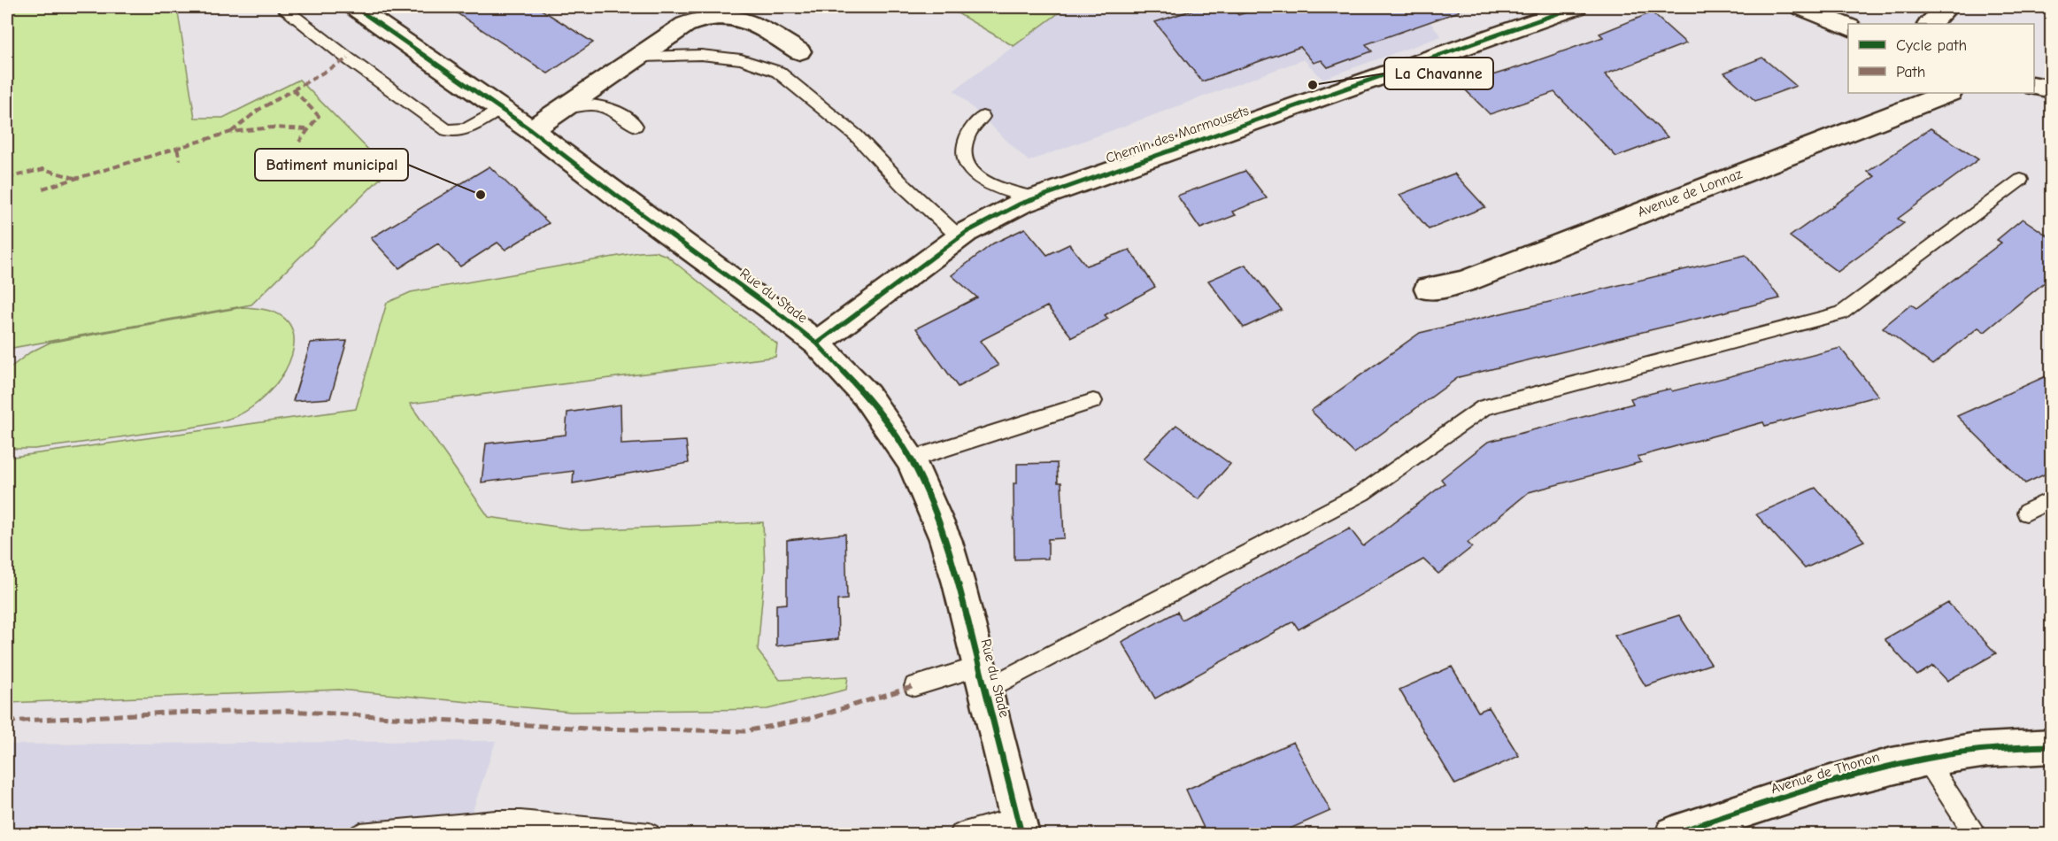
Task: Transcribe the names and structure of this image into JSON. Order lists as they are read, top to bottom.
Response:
{
  "streets": {
    "street": [
      "Chemin des Marmousets",
      "Avenue de Lonnaz",
      "Rue du Stade",
      "Avenue de Thonon"
    ]
  },
  "crossings": [
    ["Chemin des Marmousets", "Rue du Stade"]
  ],
  "places": ["La Chavanne", "Batiment municipal"],
  "legend": ["Cycle path", "Path"]
}
